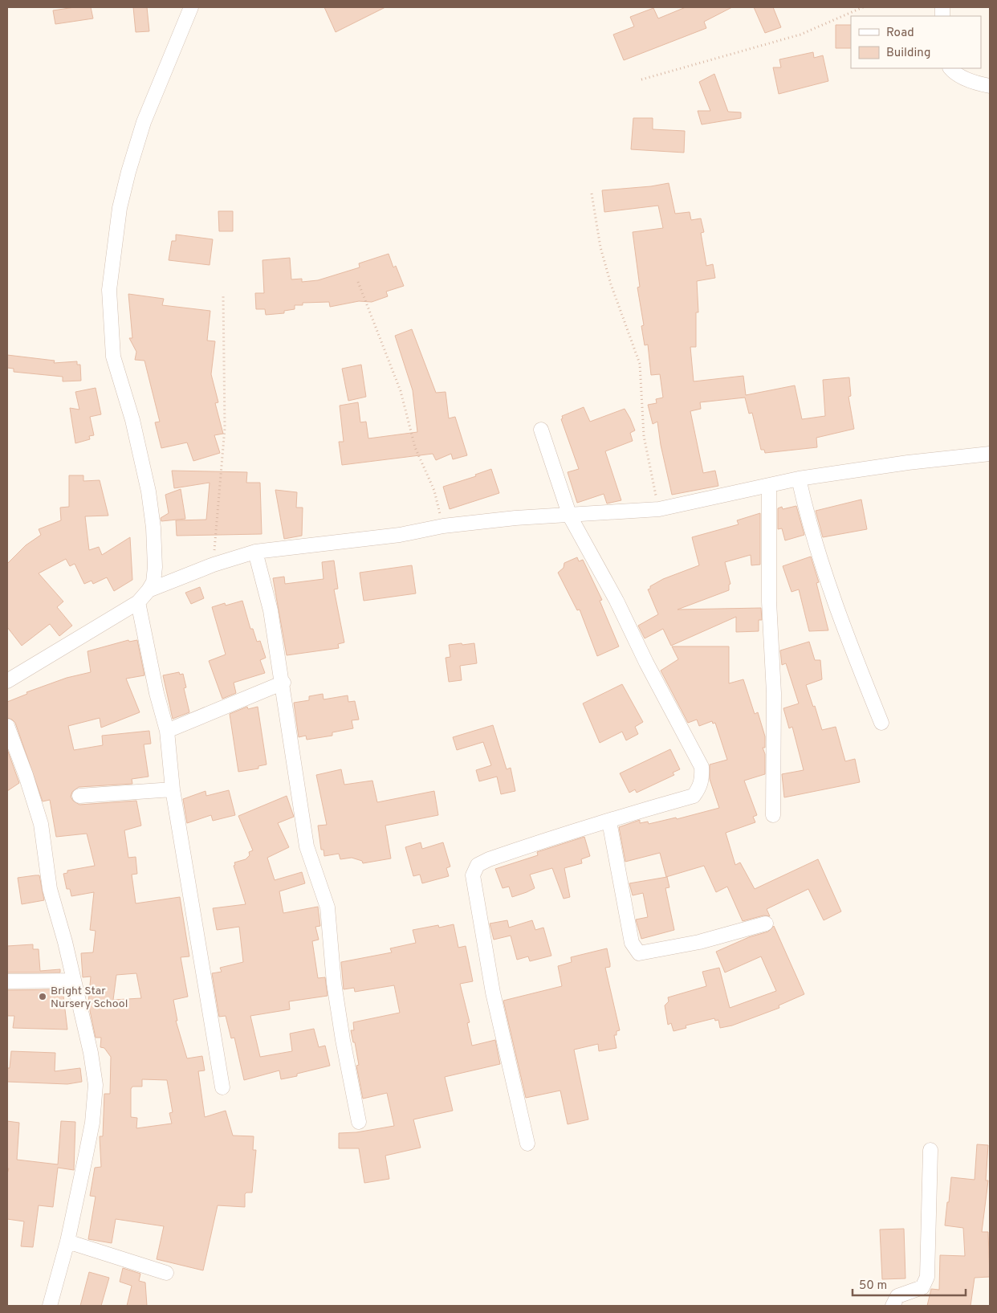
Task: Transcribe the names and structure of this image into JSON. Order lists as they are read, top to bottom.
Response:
{
  "places": ["Bright Star Nursery School"],
  "legend": ["Road", "Building"],
  "scale_bar": "50 m"
}
